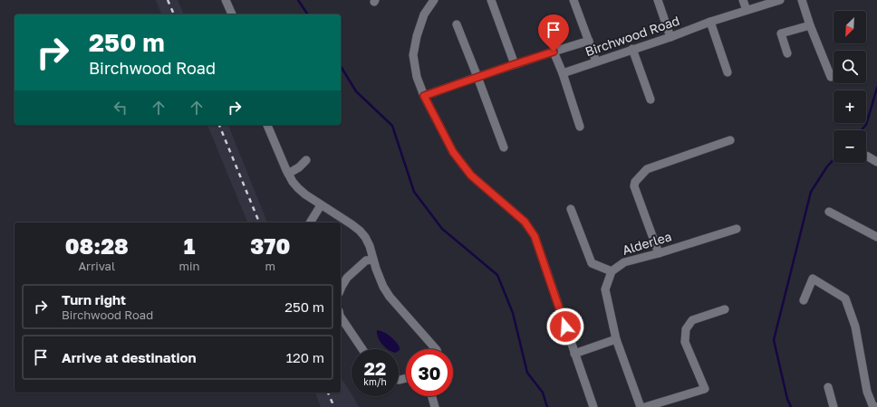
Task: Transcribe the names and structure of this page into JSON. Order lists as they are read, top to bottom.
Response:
{
  "streets": {
    "street": ["Birchwood Road", "Alderlea"]
  },
  "north": "bottom left",
  "page": {
    "map_buttons": ["+", "−"],
    "turn": ["250 m", "Birchwood Road"],
    "eta": [
      "08:28",
      "Arrival",
      "1",
      "min",
      "370",
      "m"
    ],
    "list": [
      {
        "name": "Turn right",
        "note": "Birchwood Road",
        "value": "250 m"
      },
      {
        "name": "Arrive at destination",
        "value": "120 m"
      }
    ],
    "speed": "22 km/h",
    "limit": "30"
  }
}
